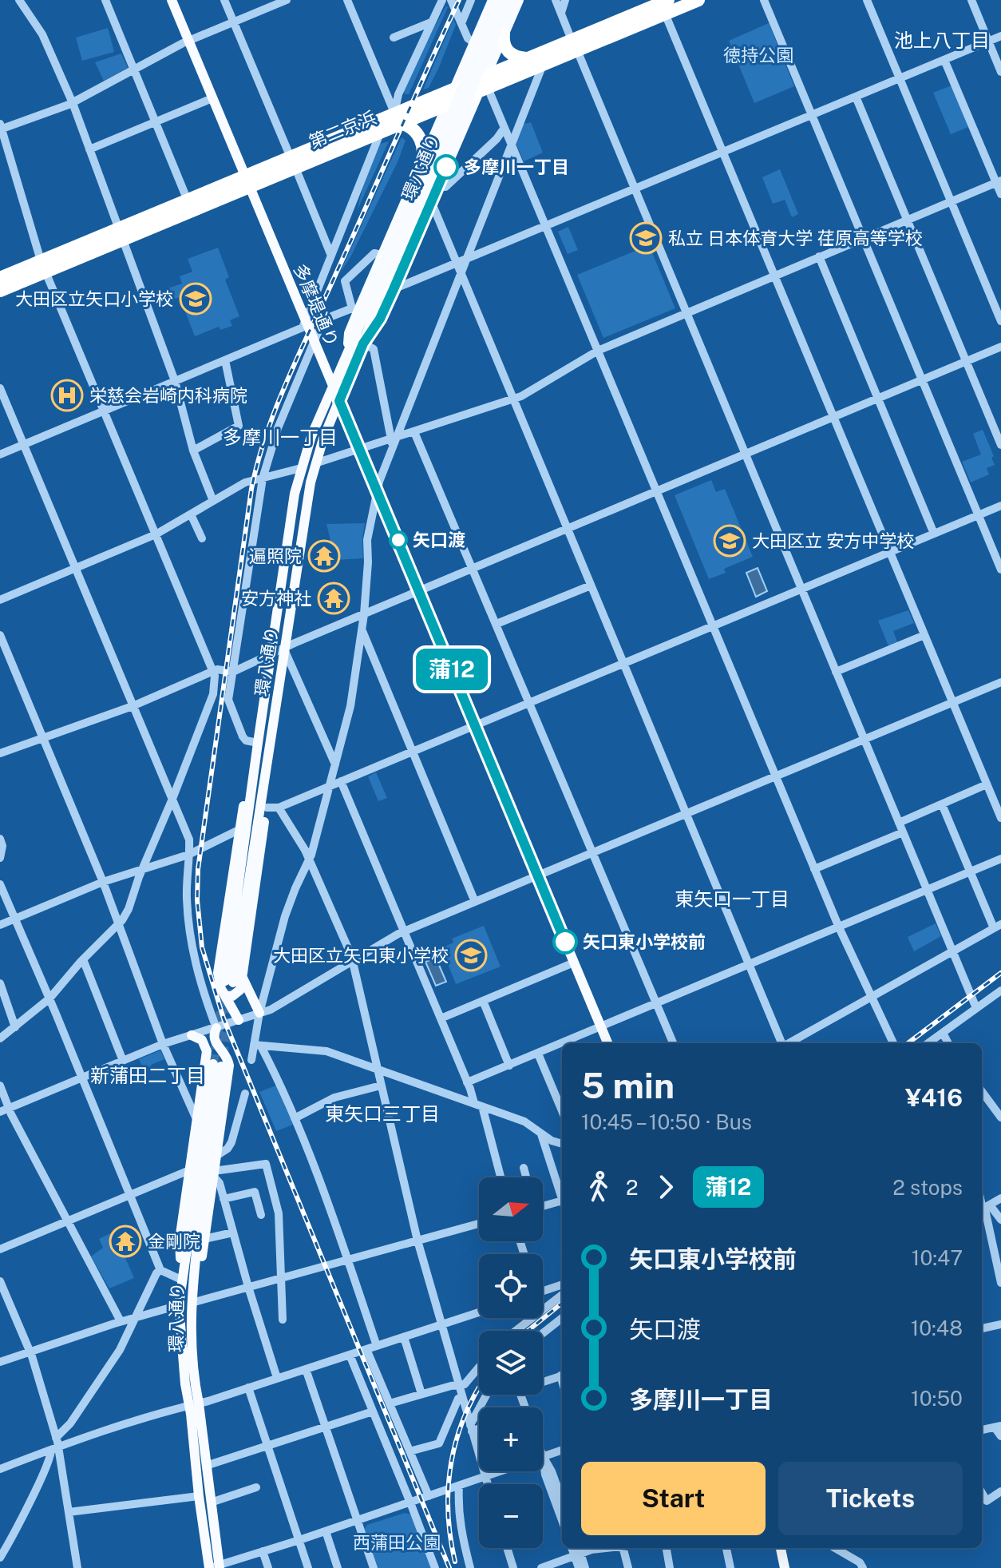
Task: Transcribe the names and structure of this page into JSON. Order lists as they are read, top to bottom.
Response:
{
  "streets": {
    "highway": ["第二京浜"],
    "main road": ["環八通り", "多摩堤通り"]
  },
  "crossings": [
    ["第二京浜", "多摩堤通り"],
    ["環八通り", "多摩堤通り"]
  ],
  "districts": [
    "池上八丁目",
    "多摩川一丁目",
    "東矢口一丁目",
    "新蒲田二丁目",
    "東矢口三丁目"
  ],
  "parks": ["徳持公園", "西蒲田公園"],
  "places": {
    "other": ["多摩川一丁目", "矢口渡", "矢口東小学校前"],
    "school or university": [
      "私立 日本体育大学 荏原高等学校",
      "大田区立矢口小学校",
      "大田区立 安方中学校",
      "大田区立矢口東小学校"
    ],
    "hospital": ["栄慈会岩崎内科病院"],
    "temple": ["遍照院", "安方神社", "金剛院"]
  },
  "lines": ["bus line 蒲12"],
  "north": "right",
  "page": {
    "on_map": "蒲12",
    "heading": ["5 min", "10:45 – 10:50 · Bus", "¥416"],
    "legs": ["2", "蒲12", "2 stops"],
    "map_buttons": ["+", "−"],
    "list": [
      {
        "name": "矢口東小学校前",
        "value": "10:47"
      },
      {
        "name": "矢口渡",
        "value": "10:48"
      },
      {
        "name": "多摩川一丁目",
        "value": "10:50"
      }
    ],
    "buttons": ["Start", "Tickets"]
  }
}
